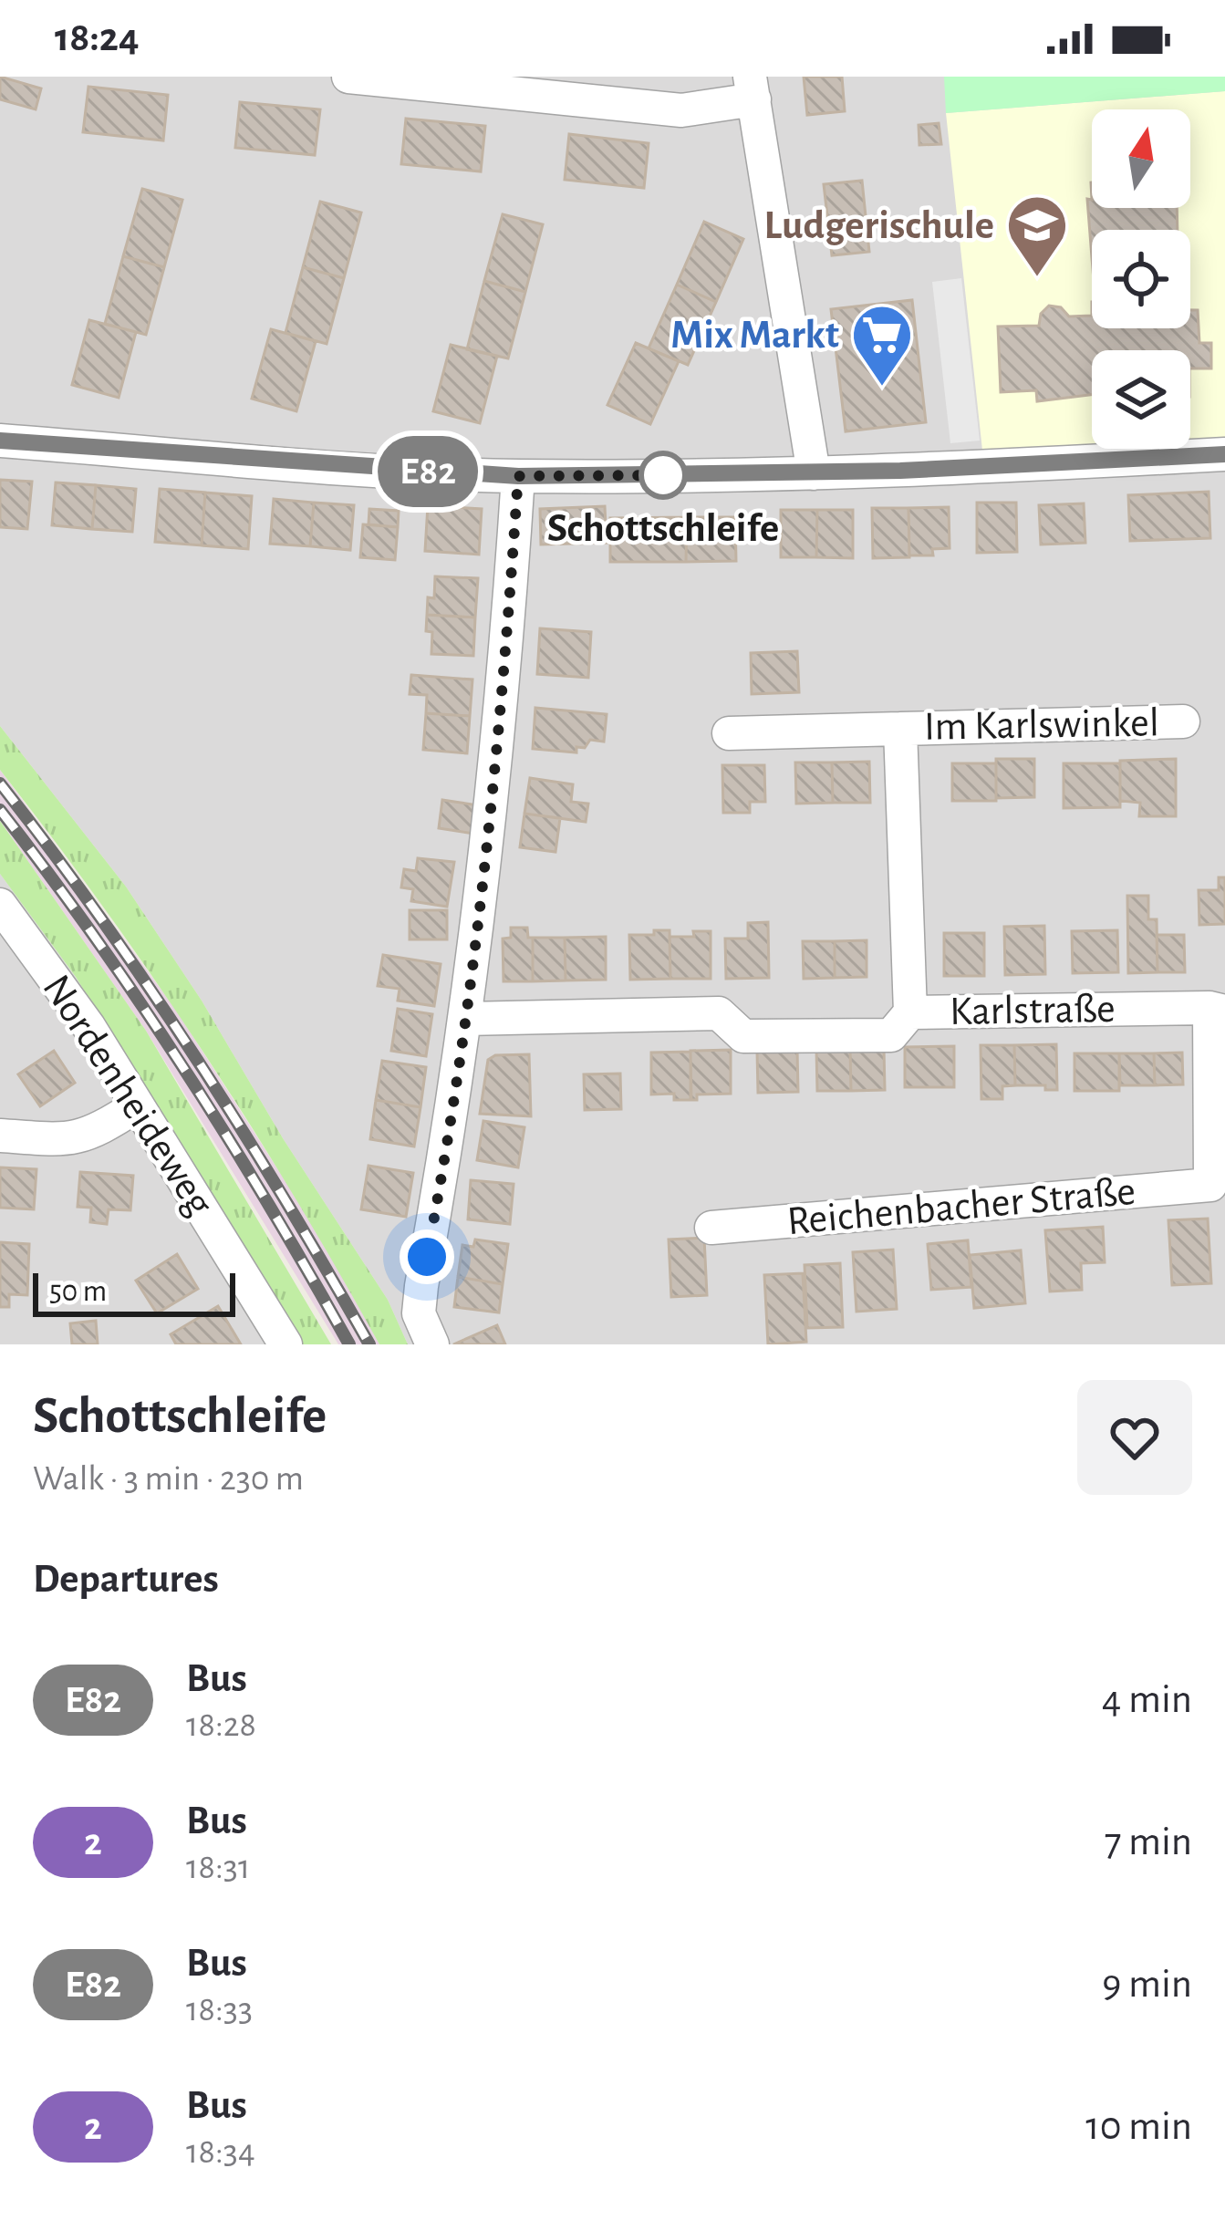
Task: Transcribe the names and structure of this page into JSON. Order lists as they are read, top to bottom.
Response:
{
  "streets": {
    "street": [
      "Im Karlswinkel",
      "Karlstraße",
      "Nordenheideweg",
      "Reichenbacher Straße"
    ]
  },
  "crossings": [
    ["Im Karlswinkel", "Karlstraße"],
    ["Karlstraße", "Reichenbacher Straße"]
  ],
  "places": {
    "school or university": ["Ludgerischule"],
    "supermarket": ["Mix Markt"],
    "other": ["Schottschleife"]
  },
  "lines": ["bus line E82"],
  "scale_bar": "50 m",
  "north": "top",
  "page": {
    "status": "18:24",
    "on_map": "E82",
    "scale": "50 m",
    "heading": [
      ["Schottschleife", "Walk · 3 min · 230 m"],
      "Departures"
    ],
    "list": [
      {
        "mark": "E82",
        "name": "Bus",
        "note": "18:28",
        "value": "4 min"
      },
      {
        "mark": "2",
        "name": "Bus",
        "note": "18:31",
        "value": "7 min"
      },
      {
        "mark": "E82",
        "name": "Bus",
        "note": "18:33",
        "value": "9 min"
      },
      {
        "mark": "2",
        "name": "Bus",
        "note": "18:34",
        "value": "10 min"
      }
    ]
  }
}
